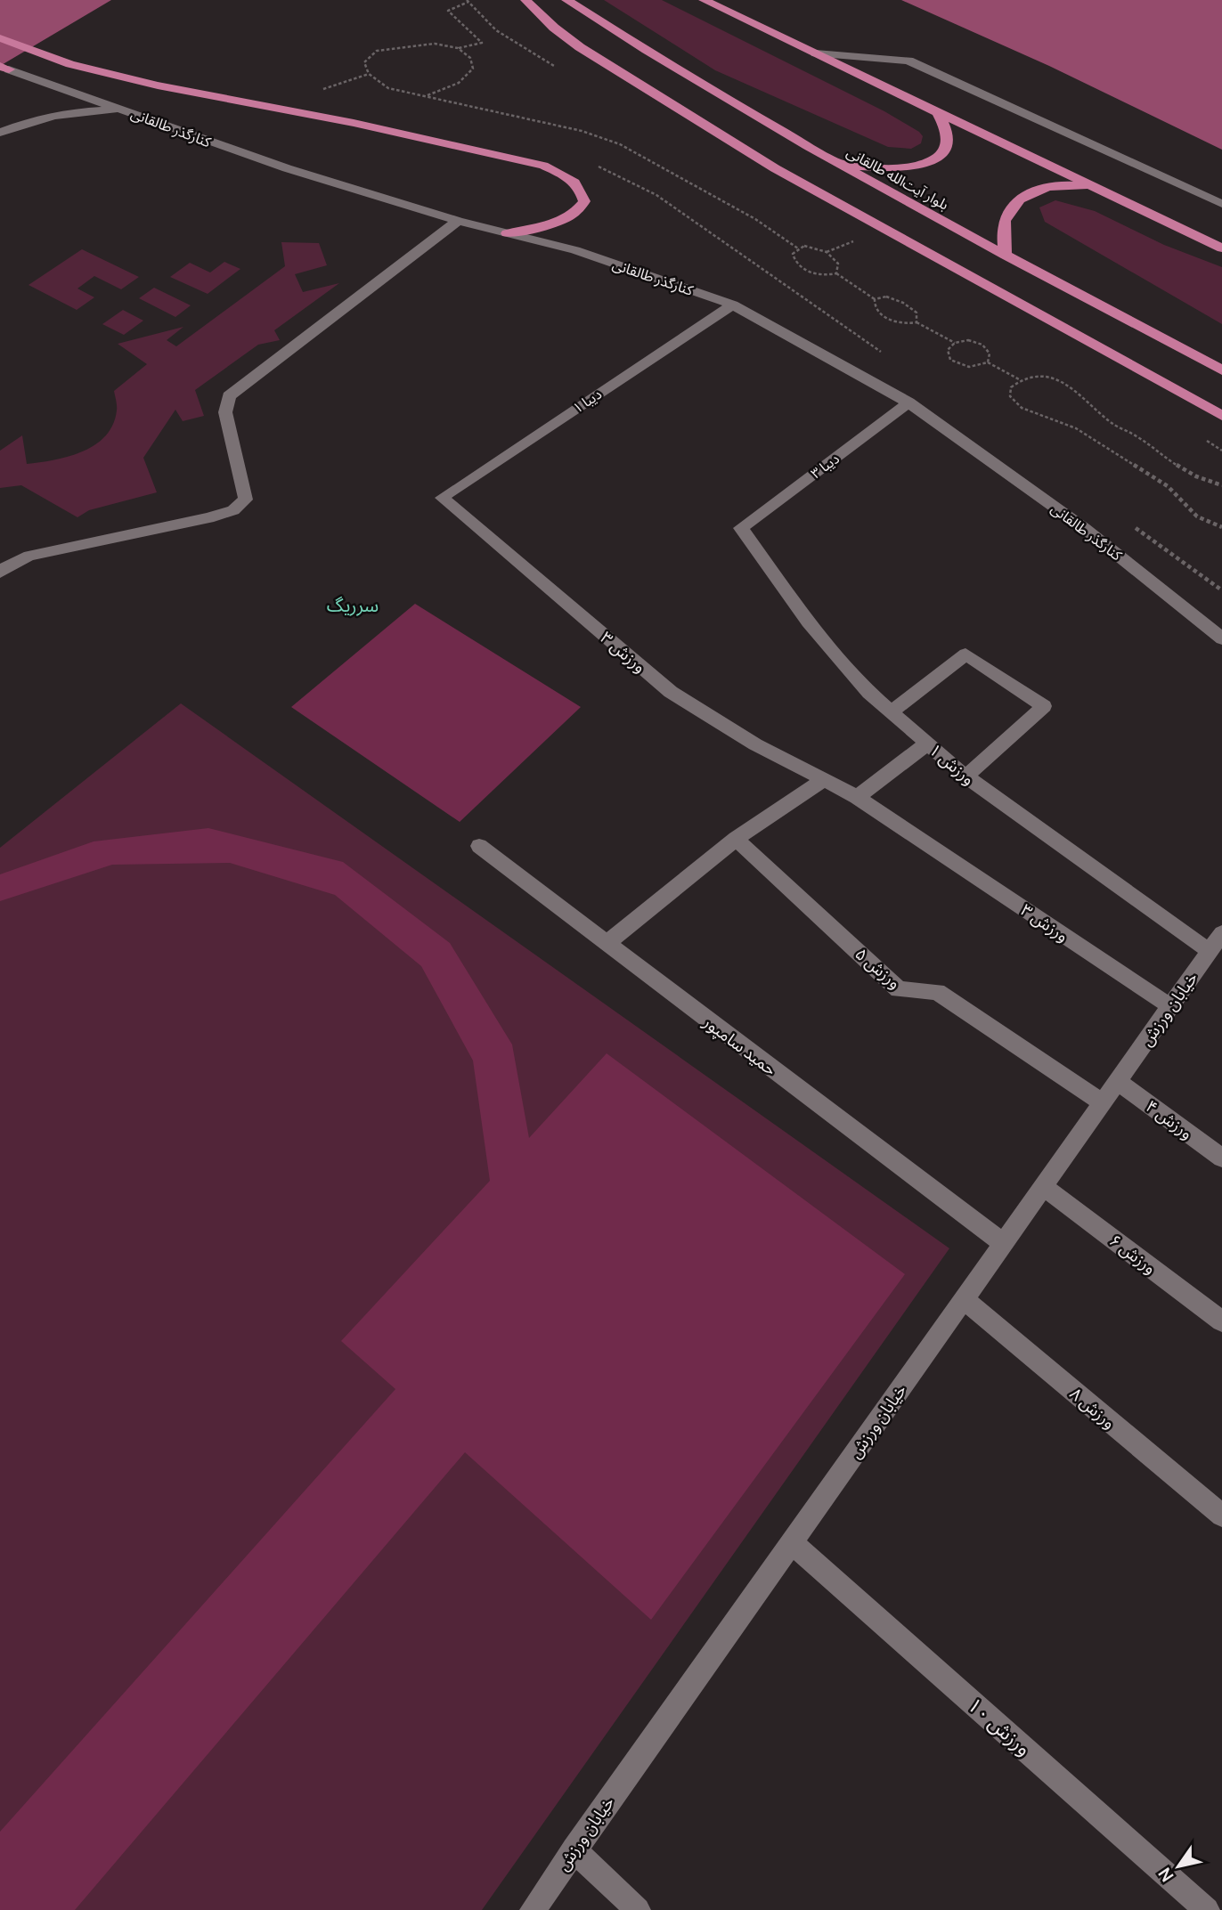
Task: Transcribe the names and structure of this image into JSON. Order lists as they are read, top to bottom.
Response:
{
  "streets": {
    "main road": ["بلوار آیت‌الله طالقانی"],
    "street": [
      "کنارگذر طالقانی",
      "دیبا ۱",
      "دیبا ۳",
      "ورزش ۳",
      "ورزش ۱",
      "ورزش ۵",
      "خیابان ورزش",
      "حمید سامپور",
      "ورزش ۴",
      "ورزش ۶",
      "ورزش ۸",
      "ورزش ۱۰"
    ]
  },
  "crossings": [
    ["کنارگذر طالقانی", "دیبا ۱"],
    ["کنارگذر طالقانی", "دیبا ۳"],
    ["دیبا ۱", "ورزش ۳"],
    ["دیبا ۳", "ورزش ۱"],
    ["ورزش ۳", "خیابان ورزش"],
    ["ورزش ۱", "خیابان ورزش"],
    ["ورزش ۵", "خیابان ورزش"],
    ["خیابان ورزش", "حمید سامپور"],
    ["خیابان ورزش", "ورزش ۴"],
    ["خیابان ورزش", "ورزش ۶"],
    ["خیابان ورزش", "ورزش ۸"],
    ["خیابان ورزش", "ورزش ۱۰"]
  ],
  "districts": ["سرریگ"],
  "north": "bottom left"
}
